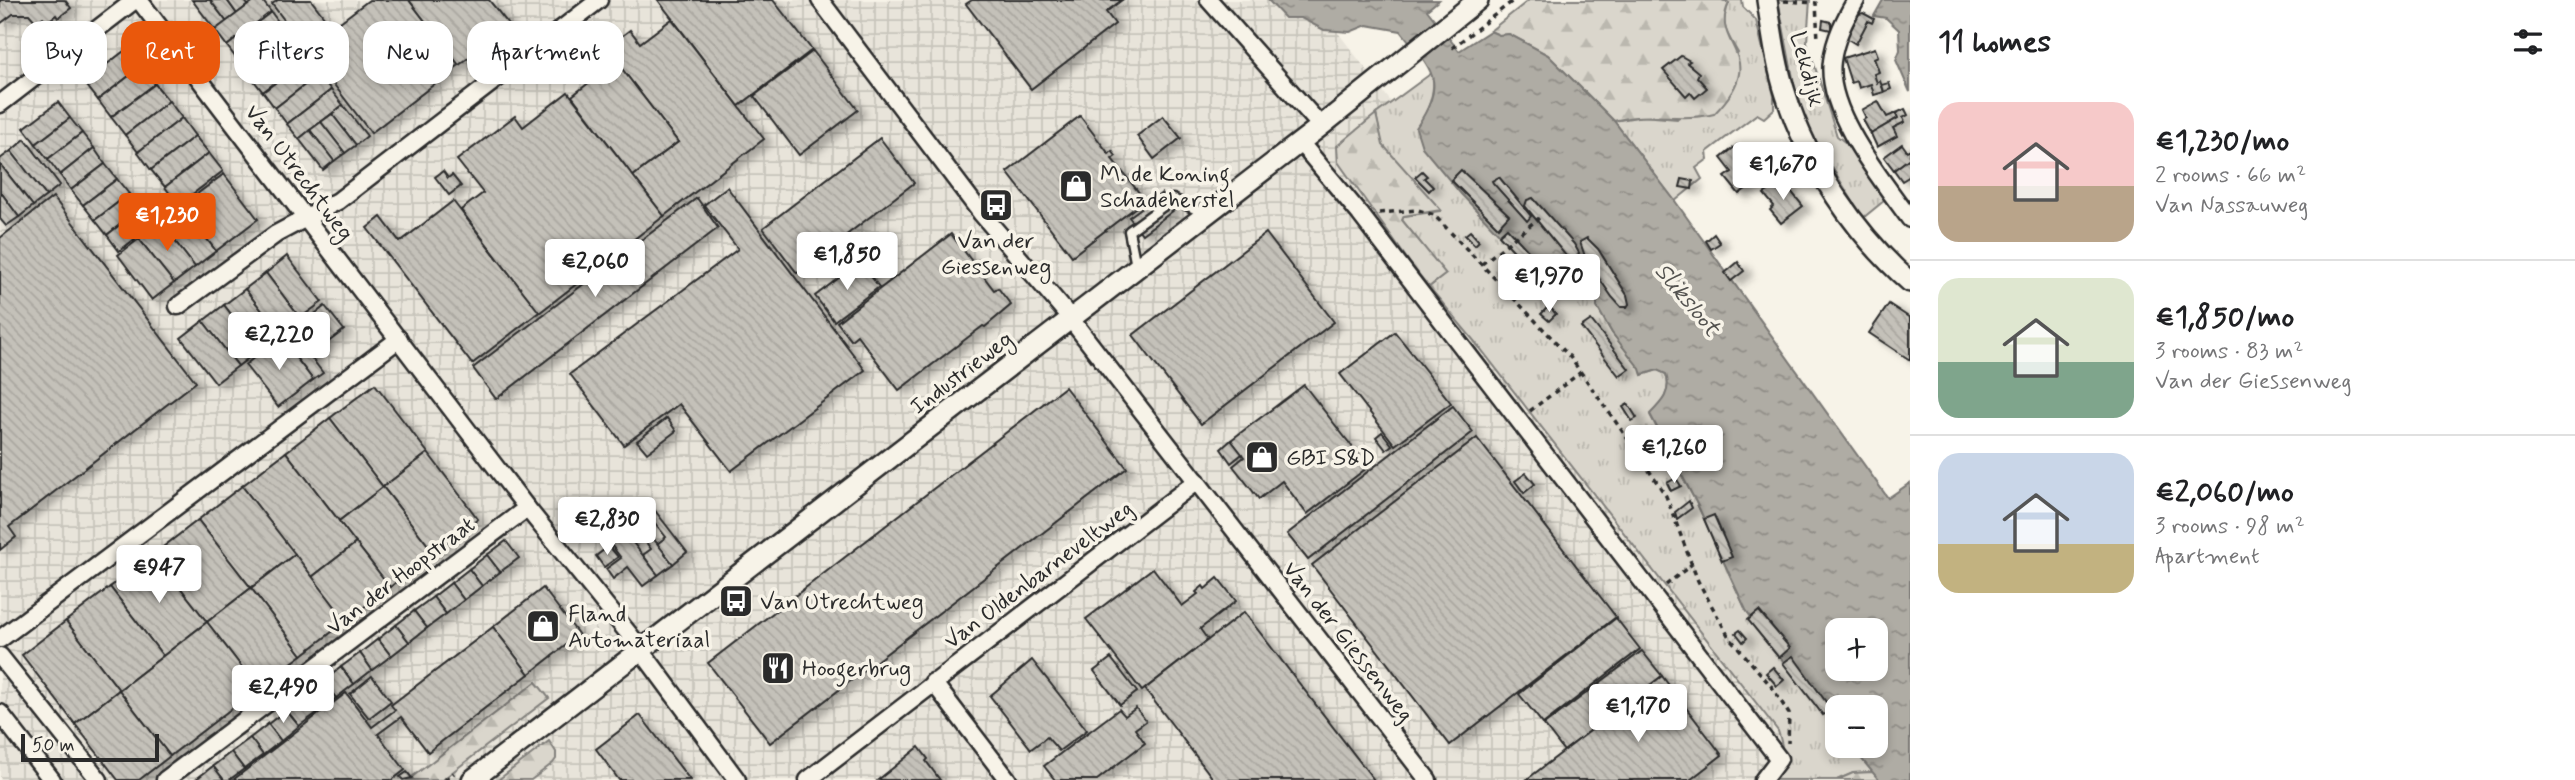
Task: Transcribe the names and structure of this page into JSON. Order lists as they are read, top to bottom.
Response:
{
  "streets": {
    "street": [
      "Lekdijk",
      "Van Utrechtweg",
      "Industrieweg",
      "Van Oldenbarneveltweg",
      "Van der Hoopstraat",
      "Van der Giessenweg"
    ]
  },
  "crossings": [
    ["Van Utrechtweg", "Industrieweg"],
    ["Van Utrechtweg", "Van der Hoopstraat"],
    ["Industrieweg", "Van der Giessenweg"],
    ["Van Oldenbarneveltweg", "Van der Giessenweg"]
  ],
  "water": ["Sliksloot"],
  "places": {
    "shop": ["M. de Koning Schadeherstel", "GBI S&D", "Fland Automateriaal"],
    "bus stop": ["Van der Giessenweg", "Van Utrechtweg"],
    "restaurant": ["Hoogerbrug"]
  },
  "scale_bar": "50 m",
  "page": {
    "heading": "11 homes",
    "chip": [
      "Buy",
      "Rent",
      "Filters",
      "New",
      "Apartment"
    ],
    "list": [
      {
        "name": "€1,230/mo",
        "note": "2 rooms · 66 m² · Van Nassauweg"
      },
      {
        "name": "€1,850/mo",
        "note": "3 rooms · 83 m² · Van der Giessenweg"
      },
      {
        "name": "€2,060/mo",
        "note": "3 rooms · 98 m² · Apartment"
      }
    ],
    "price": [
      "€1,670",
      "€1,230",
      "€1,850",
      "€2,060",
      "€1,970",
      "€2,220",
      "€1,260",
      "€2,830",
      "€947",
      "€2,490",
      "€1,170"
    ],
    "map_buttons": ["+", "−"],
    "scale": "50 m"
  }
}
